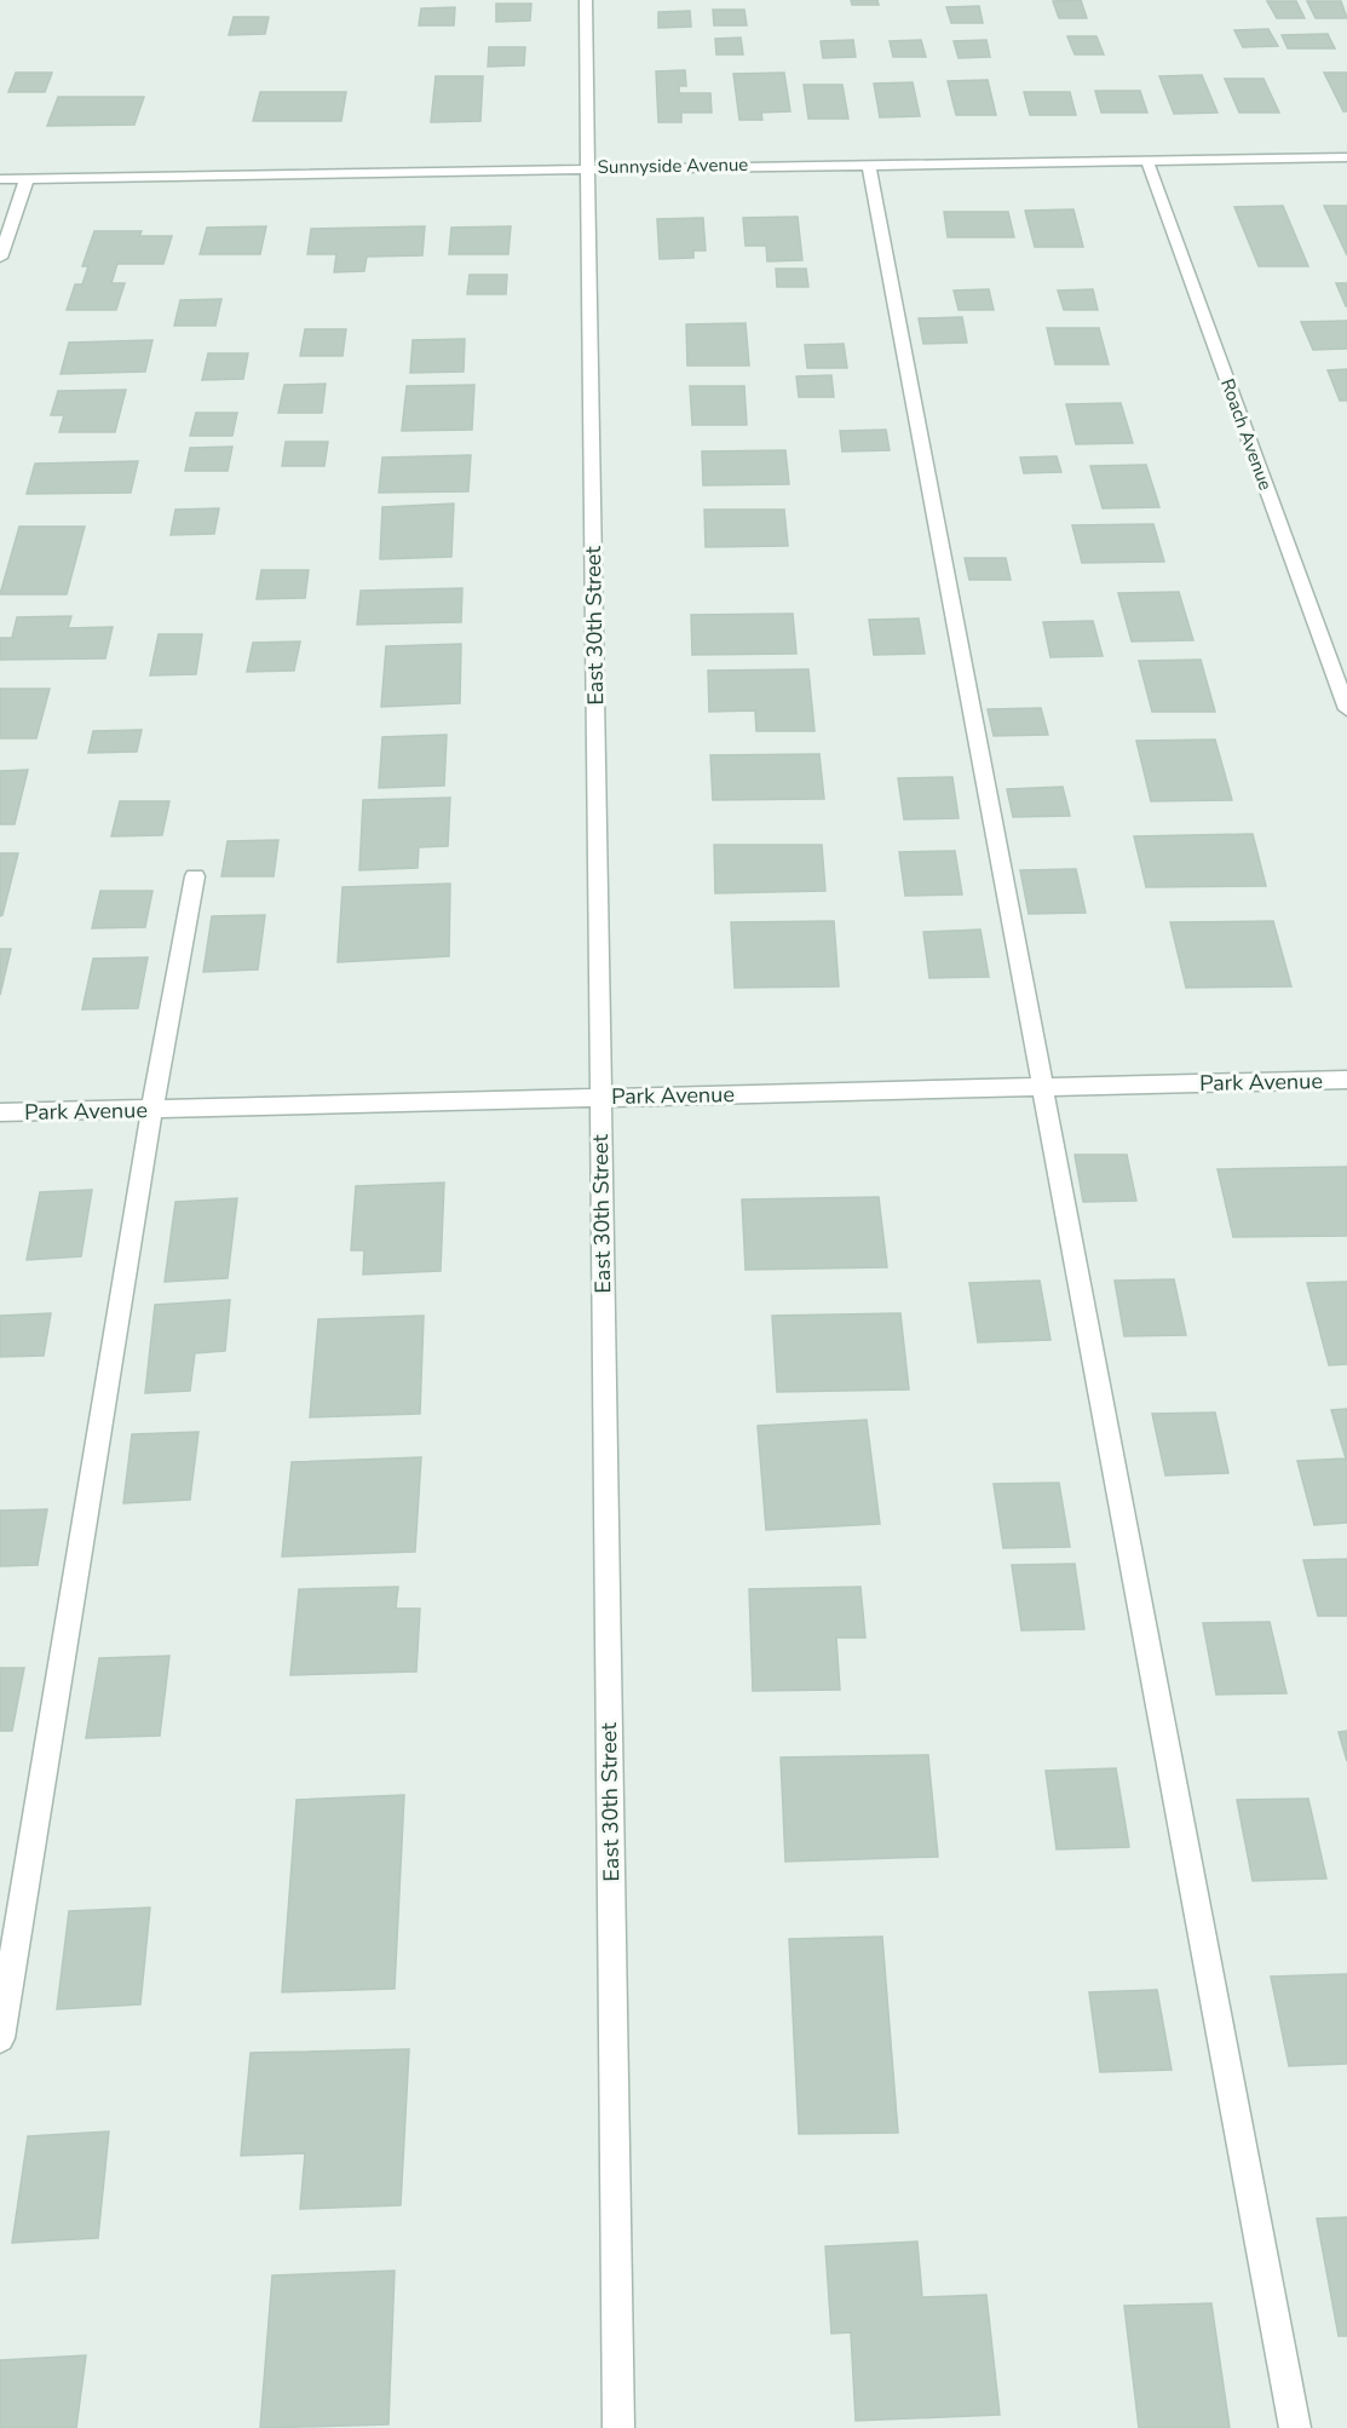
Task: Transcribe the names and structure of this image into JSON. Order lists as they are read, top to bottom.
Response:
{
  "streets": {
    "street": [
      "Sunnyside Avenue",
      "Roach Avenue",
      "East 30th Street",
      "Park Avenue"
    ]
  },
  "crossings": [
    ["Sunnyside Avenue", "Roach Avenue"],
    ["Sunnyside Avenue", "East 30th Street"],
    ["East 30th Street", "Park Avenue"]
  ]
}
